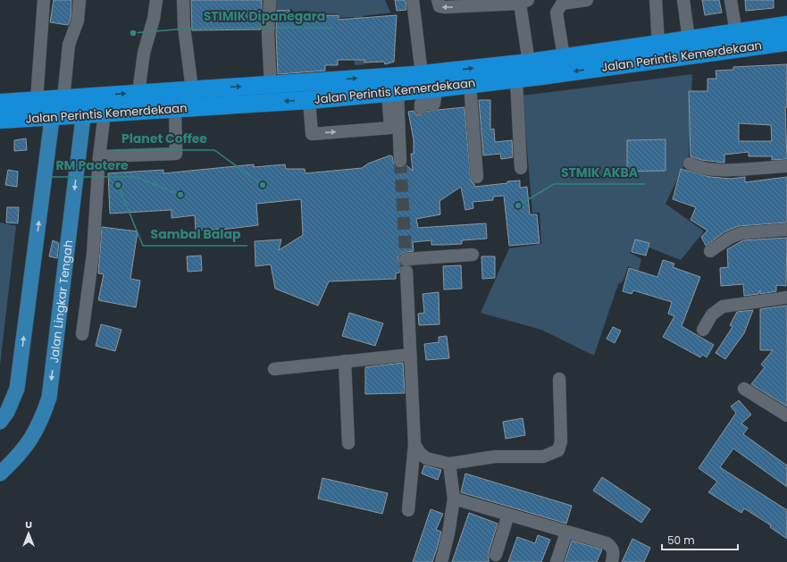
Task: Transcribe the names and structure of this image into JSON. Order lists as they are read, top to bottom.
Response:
{
  "streets": {
    "highway": ["Jalan Perintis Kemerdekaan"],
    "main road": ["Jalan Lingkar Tengah"]
  },
  "crossings": [
    ["Jalan Perintis Kemerdekaan", "Jalan Lingkar Tengah"]
  ],
  "places": [
    "STIMIK Dipanegara",
    "Sambal Balap",
    "Planet Coffee",
    "RM Paotere",
    "STMIK AKBA"
  ],
  "scale_bar": "50 m",
  "north": "top"
}
